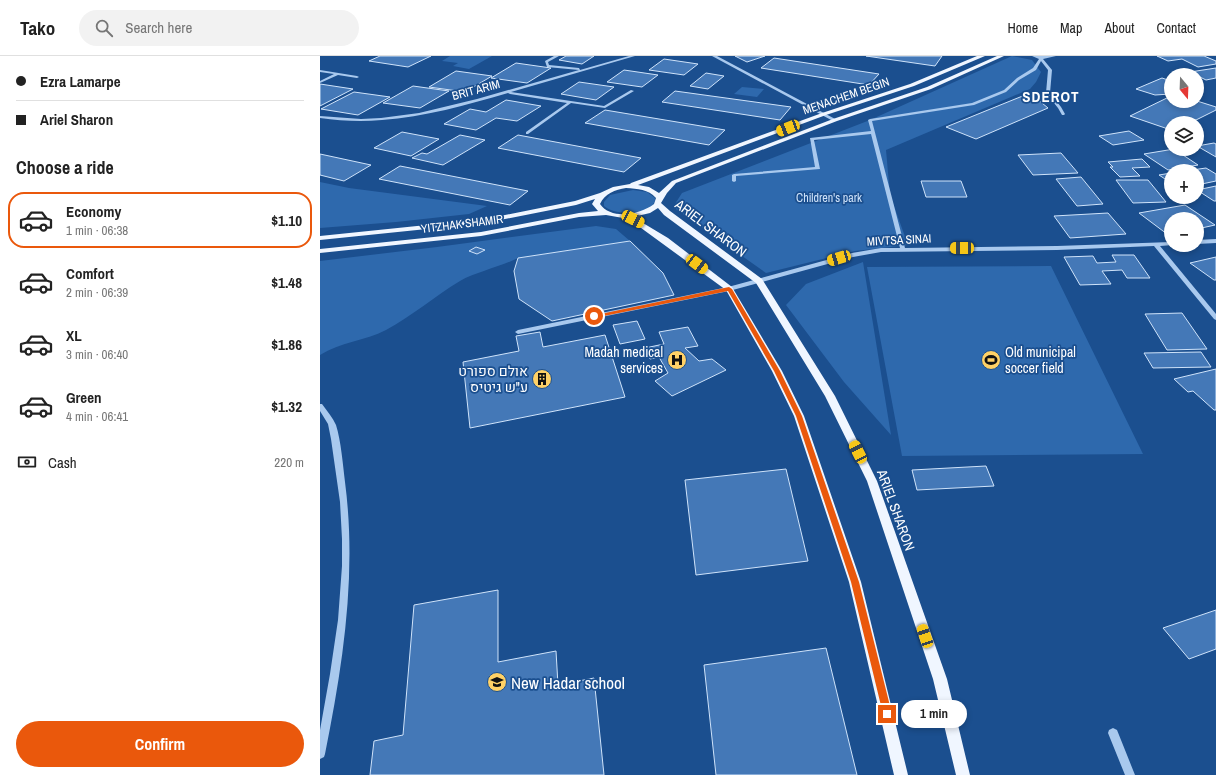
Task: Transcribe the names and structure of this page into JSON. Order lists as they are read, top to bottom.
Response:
{
  "streets": {
    "main road": ["MENACHEM BEGIN", "YITZHAK SHAMIR", "ARIEL SHARON"],
    "street": ["BRIT ARIM", "MIVTSA SINAI"]
  },
  "crossings": [
    ["MENACHEM BEGIN", "YITZHAK SHAMIR"],
    ["MENACHEM BEGIN", "ARIEL SHARON"],
    ["ARIEL SHARON", "MIVTSA SINAI"]
  ],
  "districts": ["SDEROT"],
  "parks": ["Children's park"],
  "places": {
    "hospital": ["Madah medical services"],
    "sports": ["Old municipal soccer field"],
    "building": ["אולם ספורט ע\"ש גיטיס"],
    "school or university": ["New Hadar school"]
  },
  "north": "bottom",
  "page": {
    "header": "Tako",
    "search": "Search here",
    "nav": [
      "Home",
      "Map",
      "About",
      "Contact"
    ],
    "banner": ["Ezra Lamarpe", "Ariel Sharon"],
    "map_buttons": ["+", "−"],
    "heading": "Choose a ride",
    "list": [
      {
        "name": "Economy",
        "note": "1 min · 06:38",
        "value": "$1.10"
      },
      {
        "name": "Comfort",
        "note": "2 min · 06:39",
        "value": "$1.48"
      },
      {
        "name": "XL",
        "note": "3 min · 06:40",
        "value": "$1.86"
      },
      {
        "name": "Green",
        "note": "4 min · 06:41",
        "value": "$1.32"
      }
    ],
    "pay": ["Cash", "220 m"],
    "bubble": "1 min",
    "buttons": "Confirm"
  }
}
